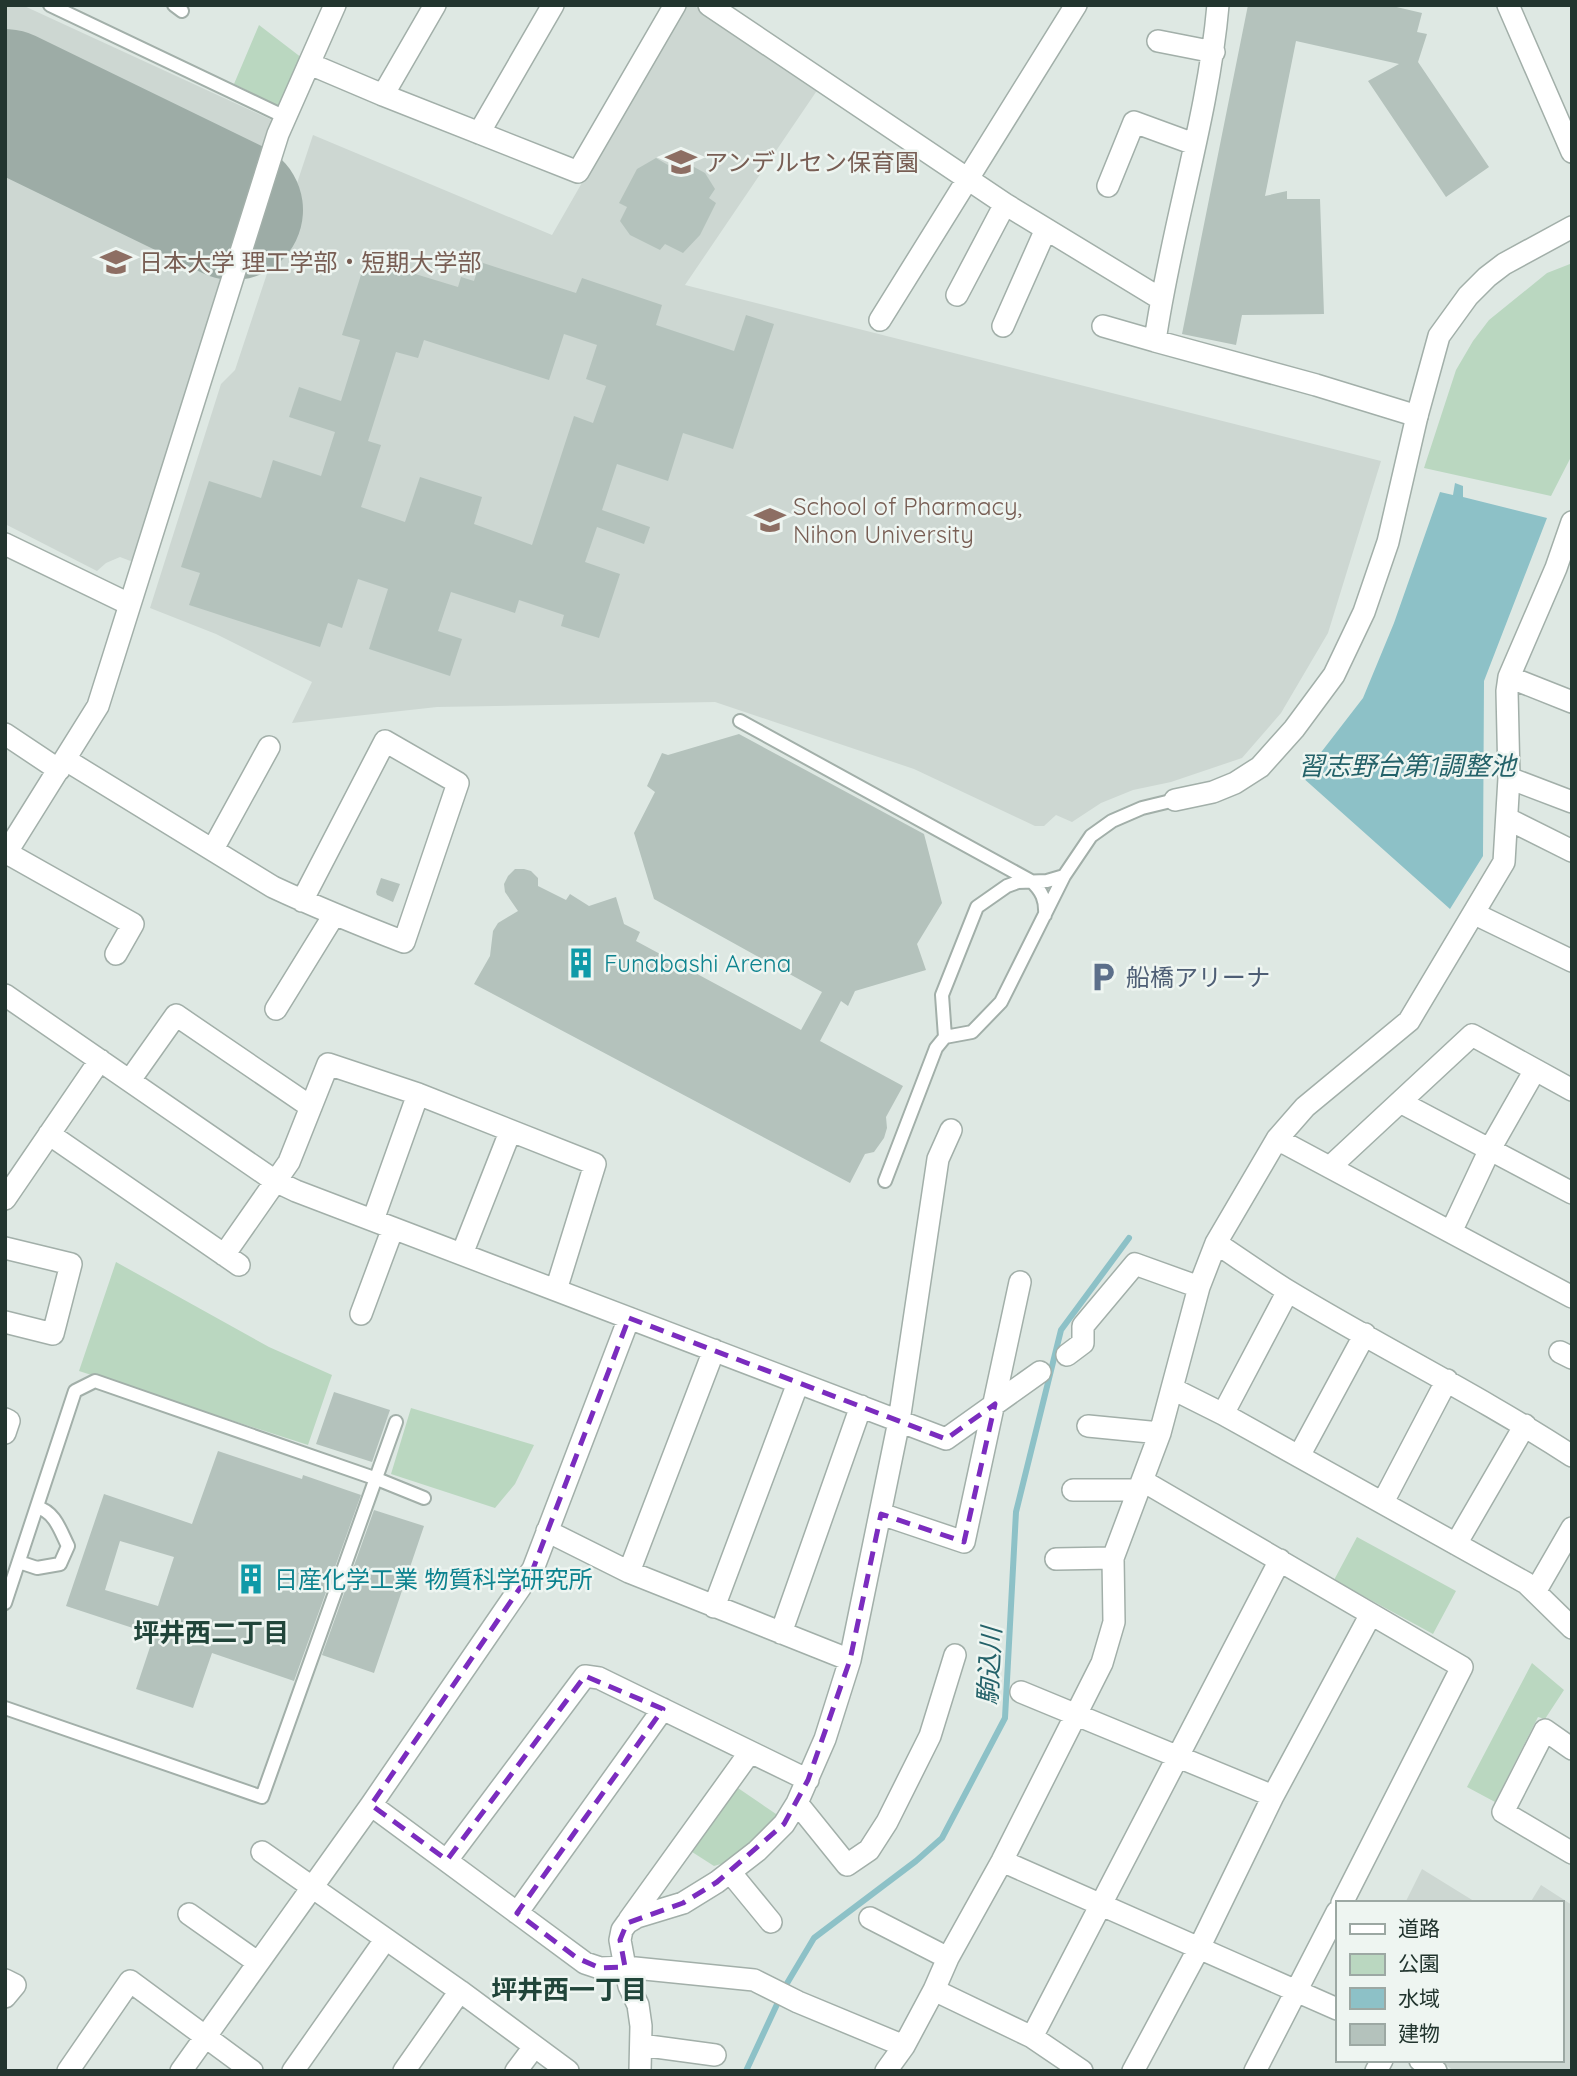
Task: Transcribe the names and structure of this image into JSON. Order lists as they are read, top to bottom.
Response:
{
  "districts": ["坪井西二丁目", "坪井西一丁目"],
  "water": ["習志野台第1調整池", "駒込川"],
  "places": {
    "school or university": ["アンデルセン保育園", "日本大学 理工学部・短期大学部", "School of Pharmacy, Nihon University"],
    "building": ["Funabashi Arena", "日産化学工業 物質科学研究所"],
    "parking": ["船橋アリーナ"]
  },
  "legend": [
    "道路",
    "公園",
    "水域",
    "建物"
  ]
}
